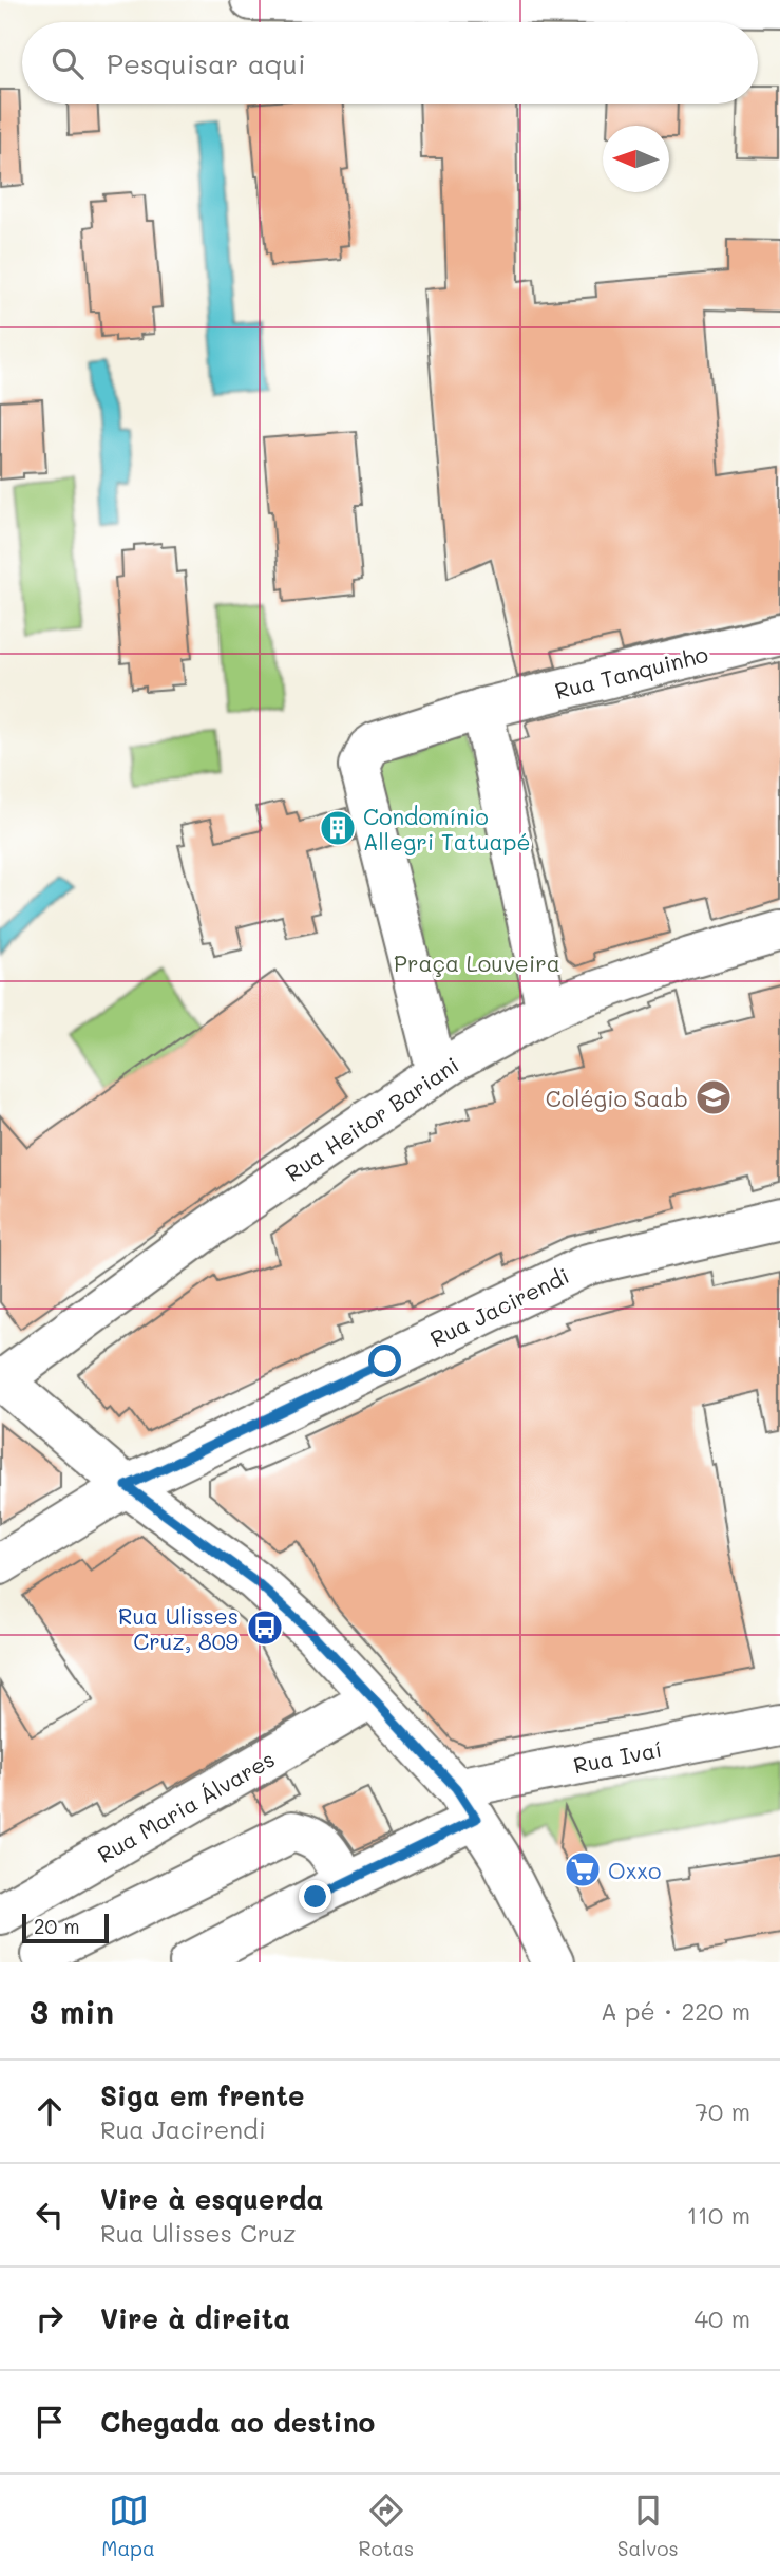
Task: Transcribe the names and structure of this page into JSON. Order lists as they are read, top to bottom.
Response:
{
  "streets": {
    "street": [
      "Rua Tanquinho",
      "Rua Heitor Bariani",
      "Rua Jacirendi",
      "Rua Ivaí",
      "Rua Maria Álvares"
    ]
  },
  "parks": ["Praça Louveira"],
  "places": {
    "building": ["Condomínio Allegri Tatuapé"],
    "school or university": ["Colégio Saab"],
    "bus stop": ["Rua Ulisses Cruz, 809"],
    "supermarket": ["Oxxo"]
  },
  "scale_bar": "20 m",
  "north": "left",
  "page": {
    "search": "Pesquisar aqui",
    "scale": "20 m",
    "heading": ["3 min", "A pé · 220 m"],
    "list": [
      ["Siga em frente", "Rua Jacirendi", "70 m"],
      ["Vire à esquerda", "Rua Ulisses Cruz", "110 m"],
      ["Vire à direita", "40 m"],
      "Chegada ao destino"
    ],
    "nav": ["Mapa", "Rotas", "Salvos"]
  }
}
